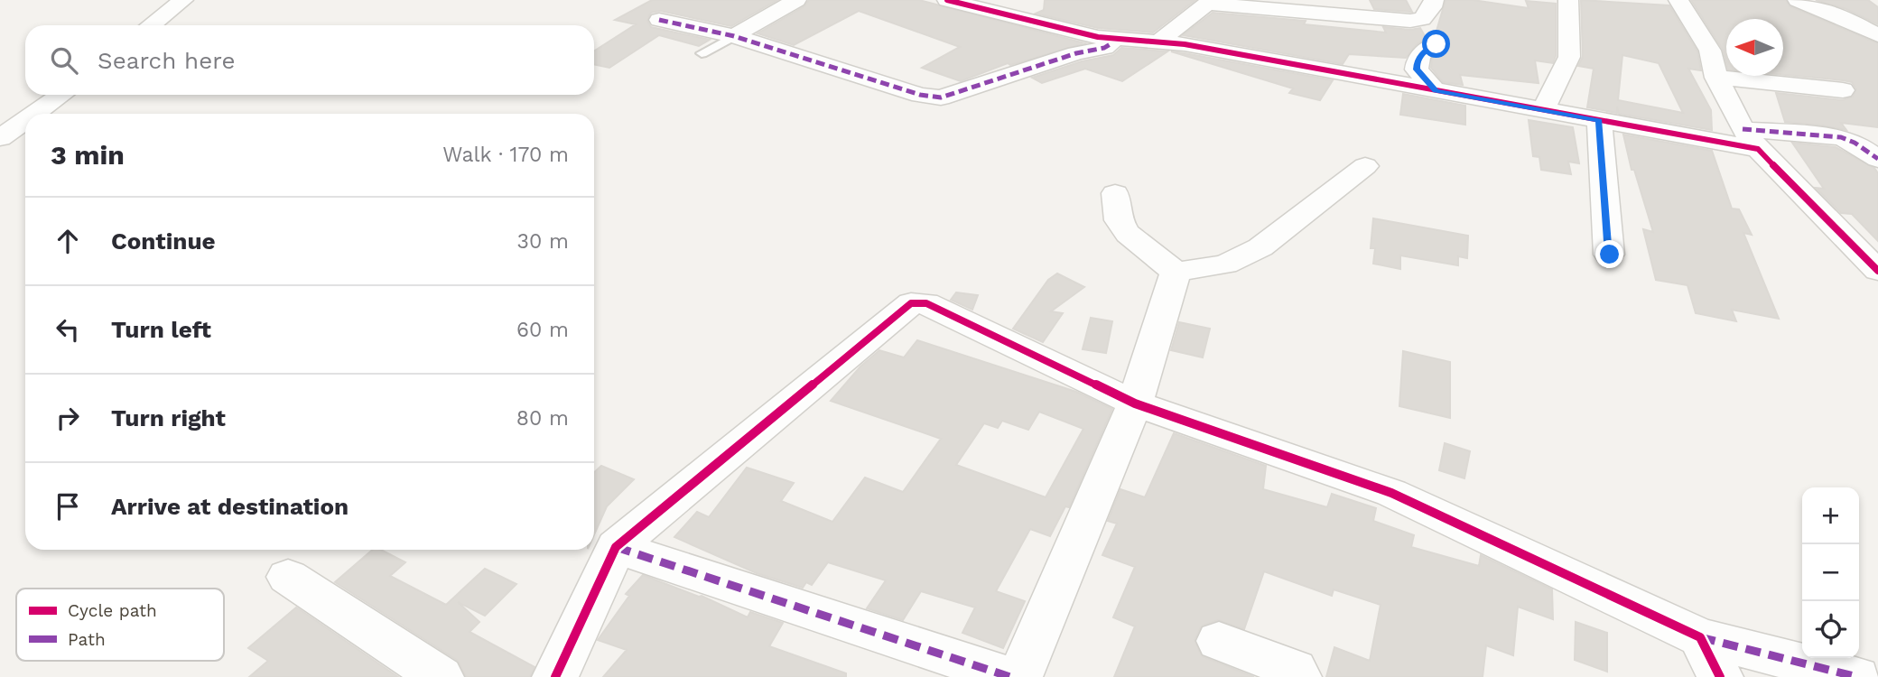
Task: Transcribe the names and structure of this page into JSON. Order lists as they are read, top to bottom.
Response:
{
  "legend": ["Cycle path", "Path"],
  "north": "left",
  "page": {
    "search": "Search here",
    "heading": ["3 min", "Walk · 170 m"],
    "list": [
      ["Continue", "30 m"],
      ["Turn left", "60 m"],
      ["Turn right", "80 m"],
      "Arrive at destination"
    ],
    "map_buttons": ["+", "−"]
  }
}
